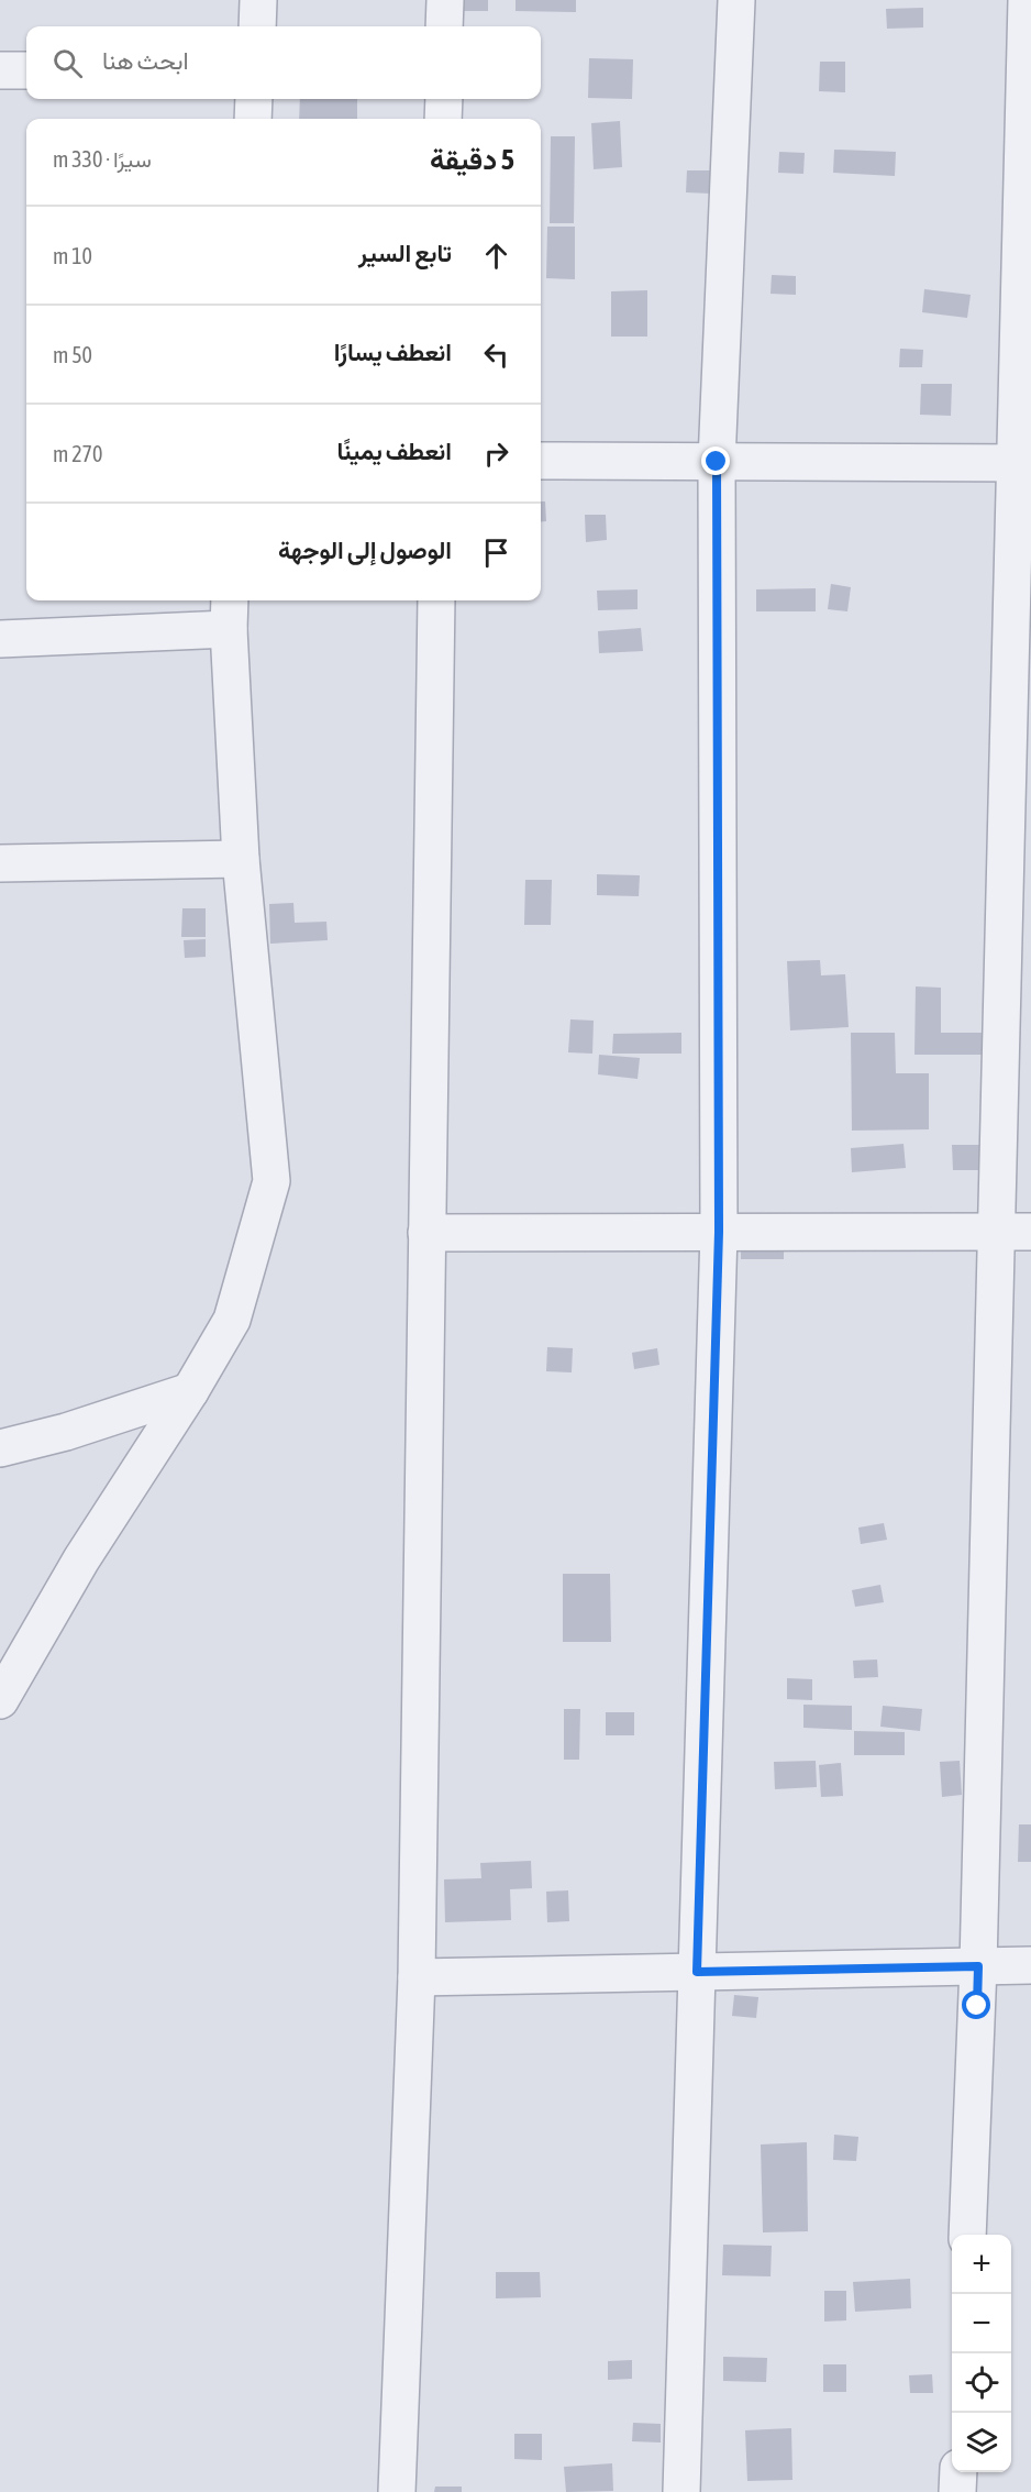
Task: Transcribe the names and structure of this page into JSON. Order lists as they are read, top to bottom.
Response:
{
  "page": {
    "search": "ابحث هنا",
    "heading": ["5 دقيقة", "سيرًا · 330 m"],
    "list": [
      ["تابع السير", "10 m"],
      ["انعطف يسارًا", "50 m"],
      ["انعطف يمينًا", "270 m"],
      "الوصول إلى الوجهة"
    ],
    "map_buttons": ["+", "−"]
  }
}
